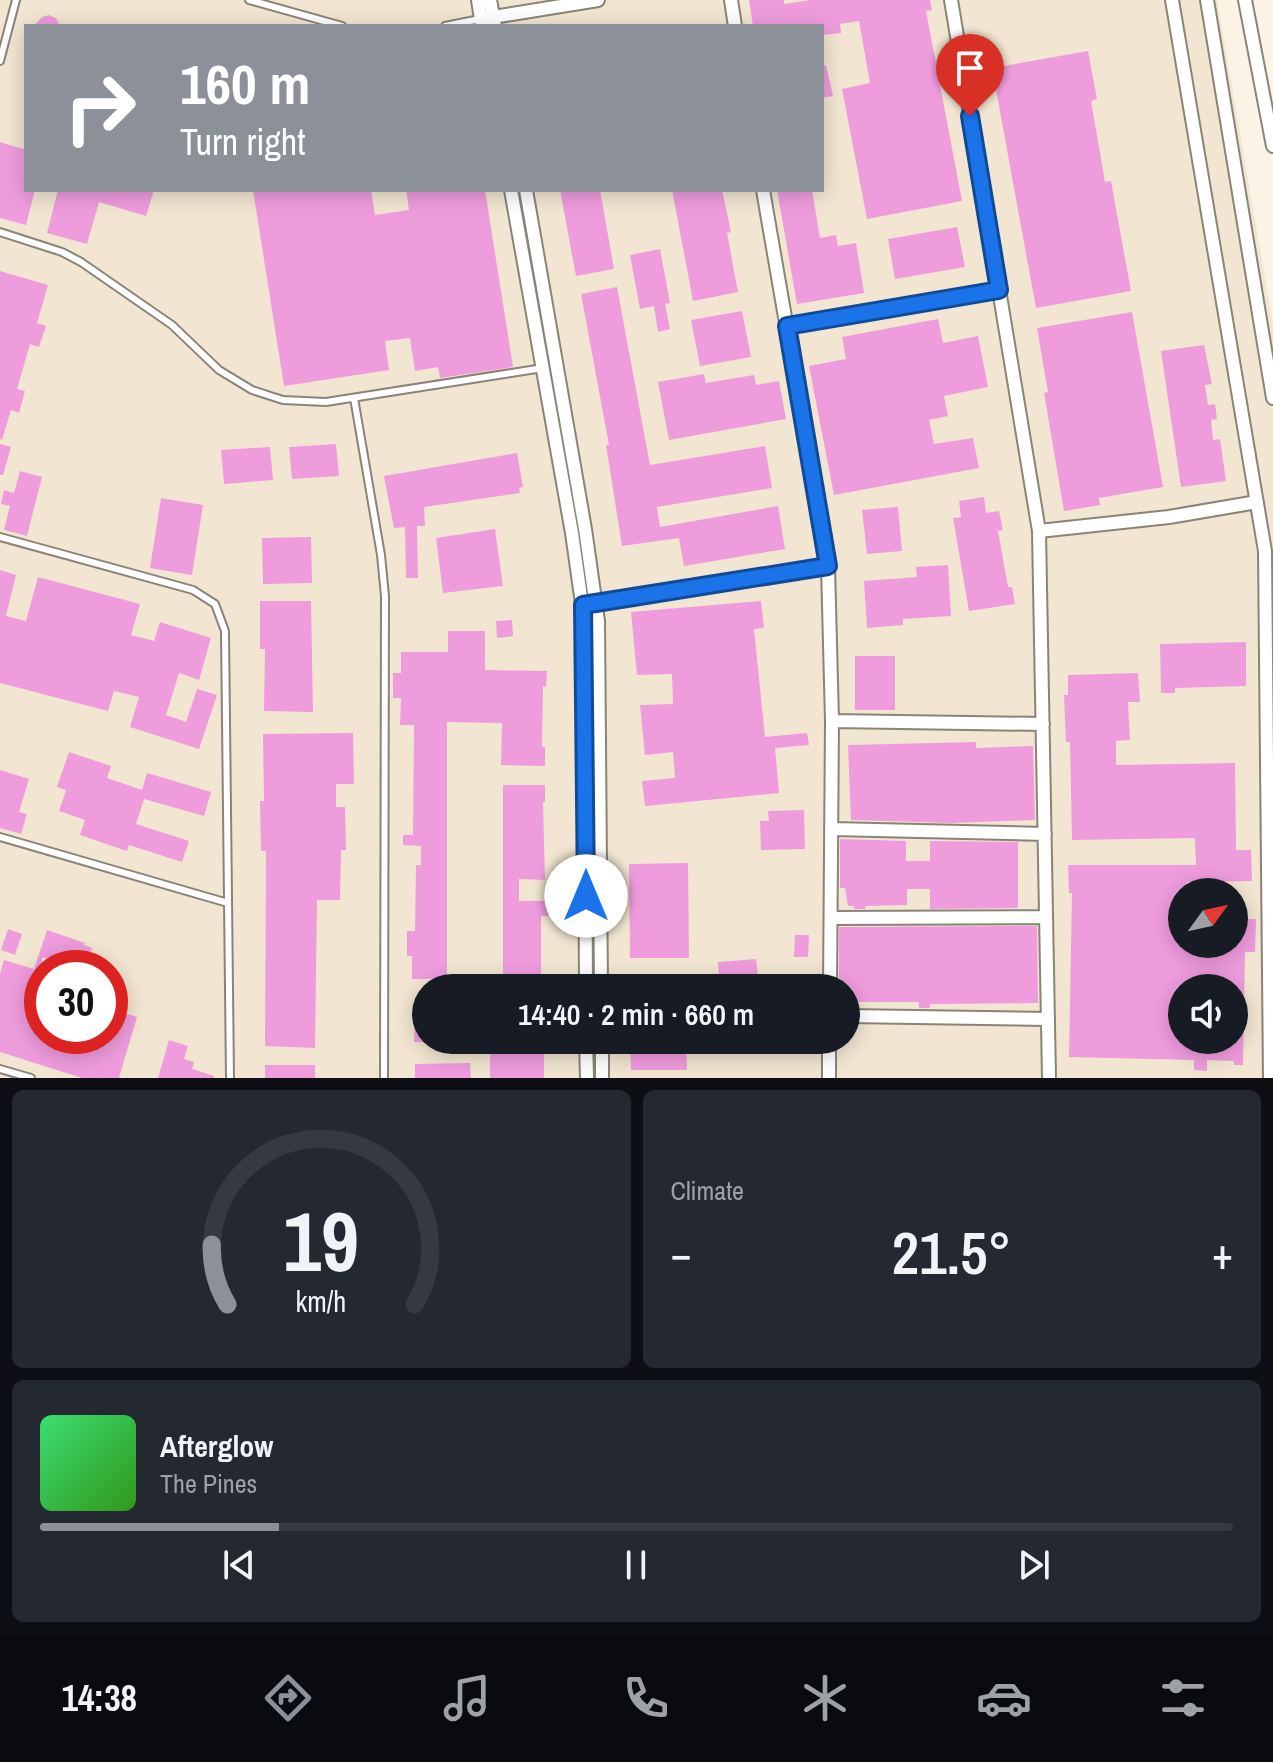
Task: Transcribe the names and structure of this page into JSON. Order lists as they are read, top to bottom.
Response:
{
  "north": "top right",
  "page": {
    "turn": ["160 m", "Turn right"],
    "limit": "30",
    "trip": "14:40 · 2 min · 660 m",
    "tile": "Climate",
    "heat": ["−", "21.5°", "+"],
    "song": ["Afterglow", "The Pines"],
    "tabs": "14:38",
    "gauge": ["19", "km/h"]
  }
}
